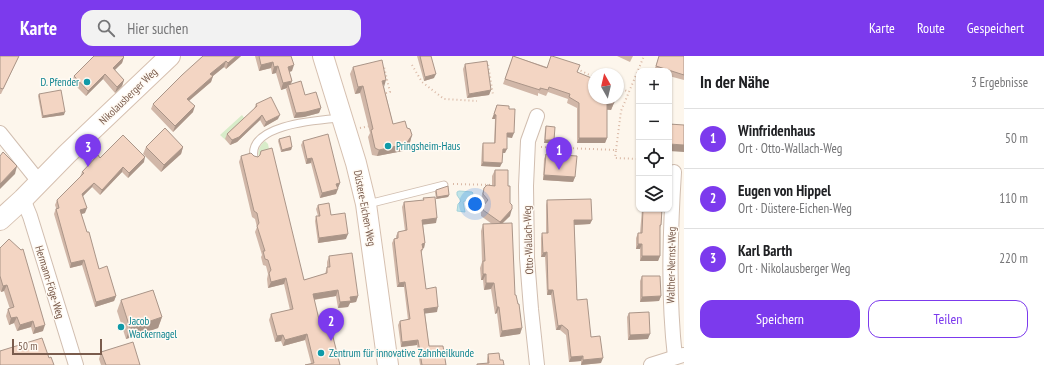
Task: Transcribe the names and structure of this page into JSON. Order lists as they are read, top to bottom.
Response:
{
  "streets": {
    "street": [
      "Nikolausberger Weg",
      "Düstere-Eichen-Weg",
      "Otto-Wallach-Weg",
      "Walther-Nernst-Weg",
      "Hermann-Föge-Weg"
    ]
  },
  "crossings": [
    ["Nikolausberger Weg", "Hermann-Föge-Weg"]
  ],
  "places": [
    "D. Pfender",
    "Pringsheim-Haus",
    "Jacob Wackernagel",
    "Zentrum für innovative Zahnheilkunde"
  ],
  "scale_bar": "50 m",
  "north": "top",
  "page": {
    "header": "Karte",
    "search": "Hier suchen",
    "nav": ["Karte", "Route", "Gespeichert"],
    "heading": ["In der Nähe", "3 Ergebnisse"],
    "map_buttons": ["+", "−"],
    "list": [
      {
        "mark": "1",
        "name": "Winfridenhaus",
        "note": "Ort · Otto-Wallach-Weg",
        "value": "50 m"
      },
      {
        "mark": "2",
        "name": "Eugen von Hippel",
        "note": "Ort · Düstere-Eichen-Weg",
        "value": "110 m"
      },
      {
        "mark": "3",
        "name": "Karl Barth",
        "note": "Ort · Nikolausberger Weg",
        "value": "220 m"
      }
    ],
    "pins": ["3", "1", "2"],
    "buttons": ["Speichern", "Teilen"],
    "scale": "50 m"
  }
}
